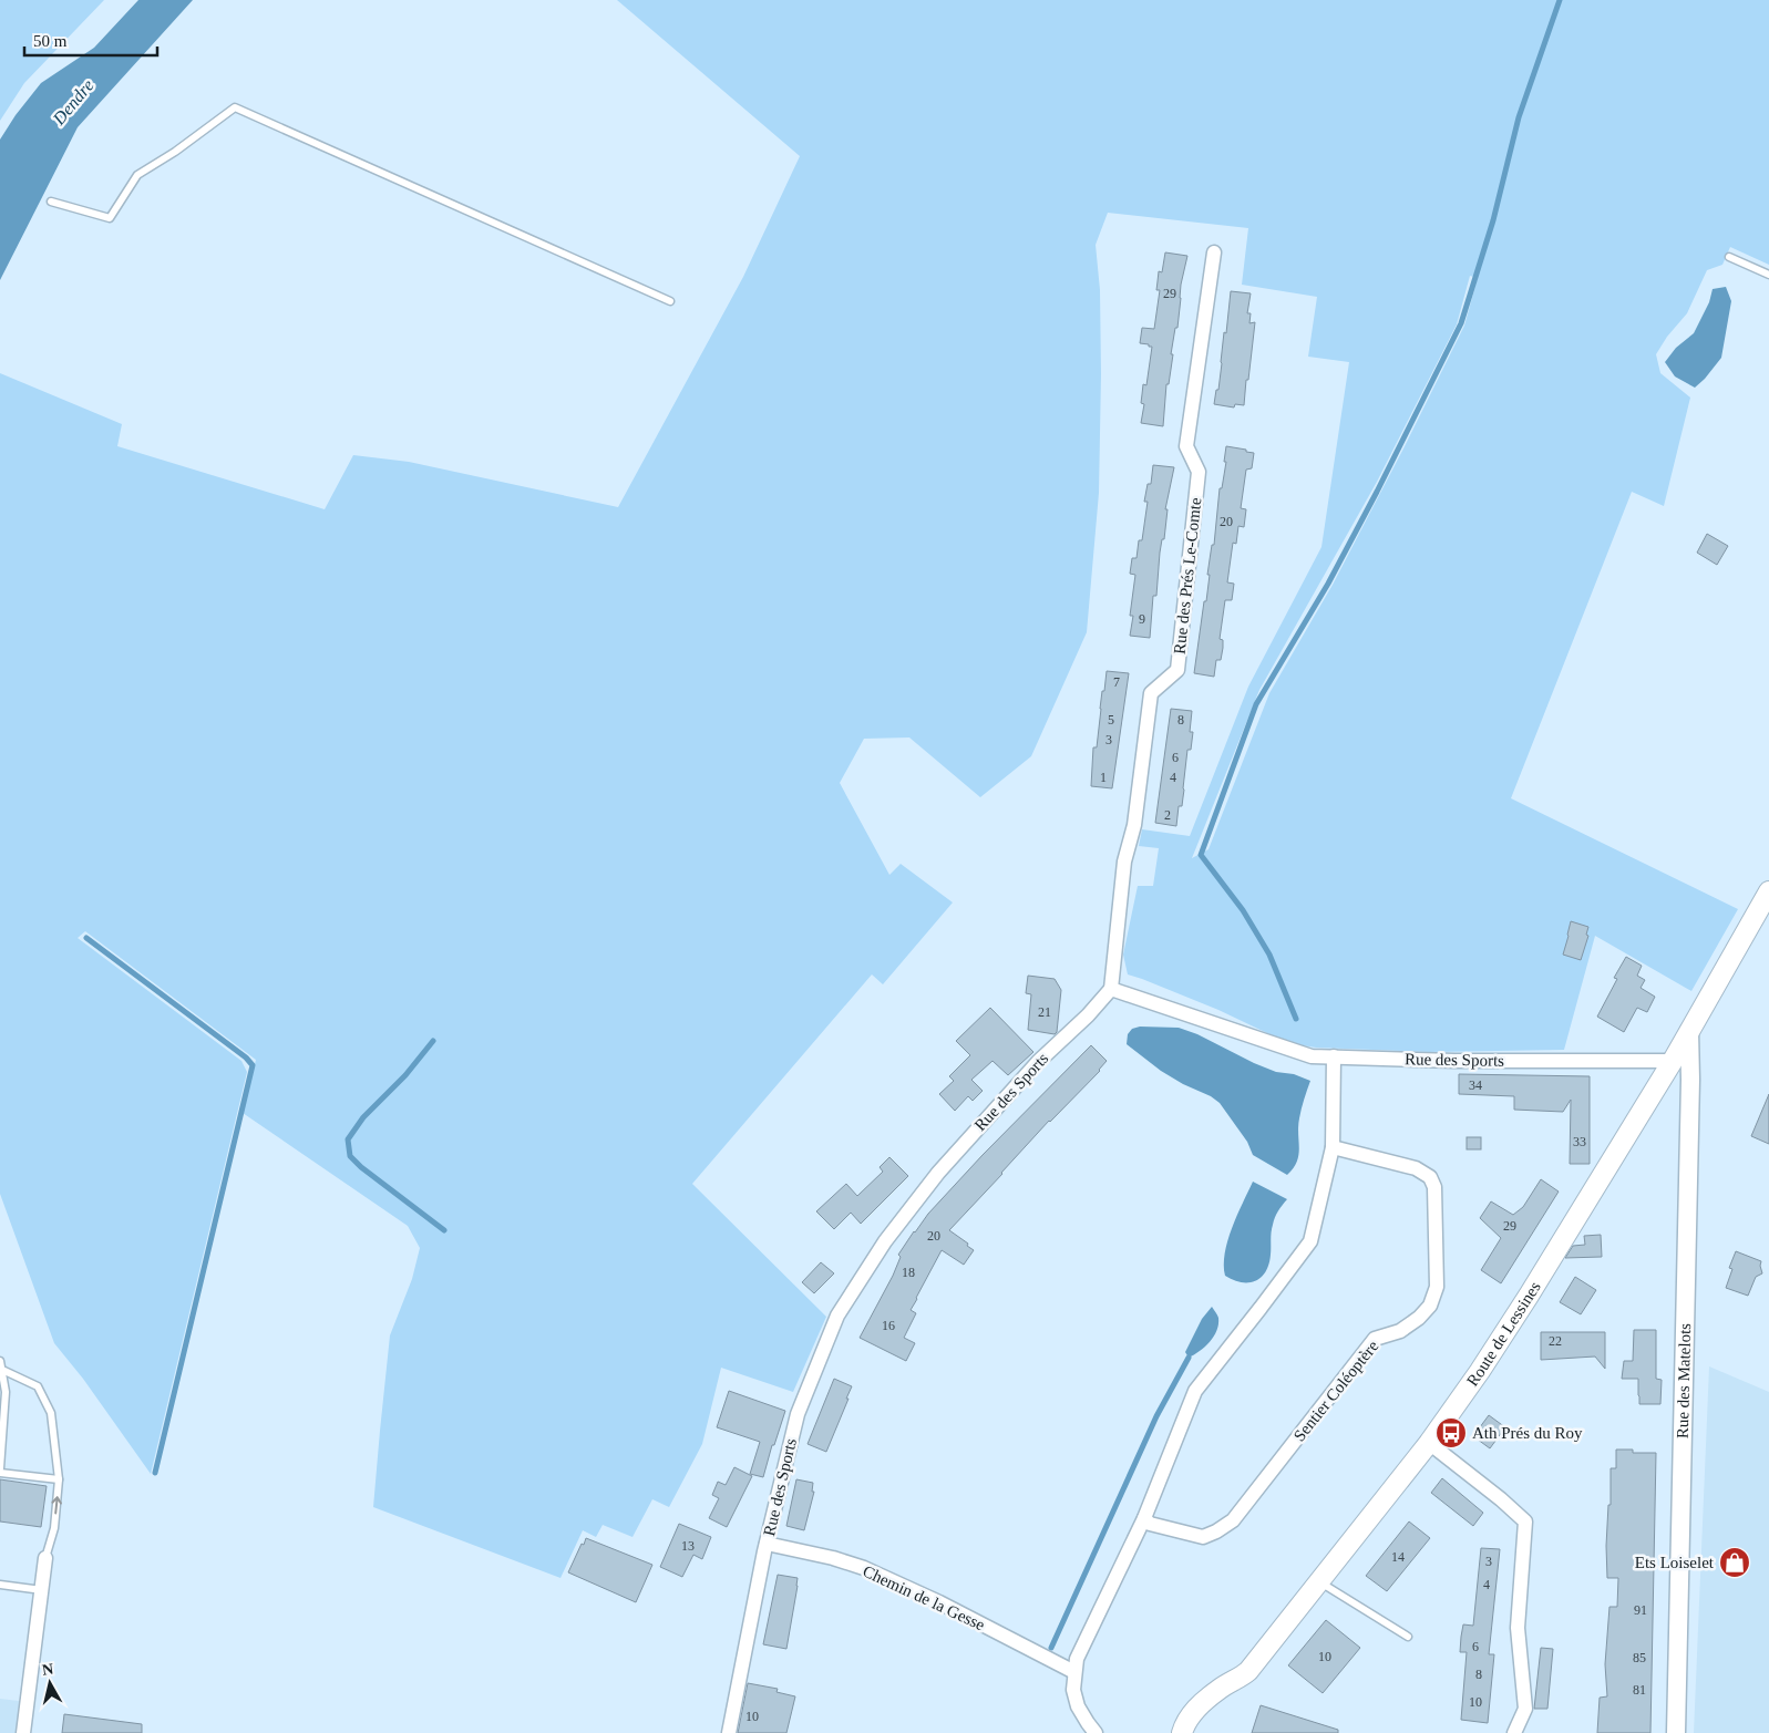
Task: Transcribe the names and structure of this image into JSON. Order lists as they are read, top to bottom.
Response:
{
  "streets": {
    "main road": ["Route de Lessines"],
    "street": [
      "Rue des Prés Le-Comte",
      "Rue des Sports",
      "Rue des Matelots",
      "Sentier Coléoptère",
      "Chemin de la Gesse"
    ]
  },
  "crossings": [
    ["Rue des Prés Le-Comte", "Rue des Sports"],
    ["Rue des Sports", "Route de Lessines"],
    ["Rue des Sports", "Chemin de la Gesse"],
    ["Route de Lessines", "Rue des Matelots"]
  ],
  "water": ["Dendre"],
  "places": {
    "bus stop": ["Ath Prés du Roy"],
    "shop": ["Ets Loiselet"]
  },
  "house_numbers": [
    "29",
    "20",
    "9",
    "7",
    "5",
    "8",
    "3",
    "6",
    "1",
    "4",
    "2",
    "21",
    "34",
    "33",
    "29",
    "20",
    "18",
    "16",
    "22",
    "13",
    "14",
    "3",
    "4",
    "91",
    "6",
    "10",
    "85",
    "8",
    "81",
    "10",
    "10"
  ],
  "scale_bar": "50 m",
  "north": "top"
}
